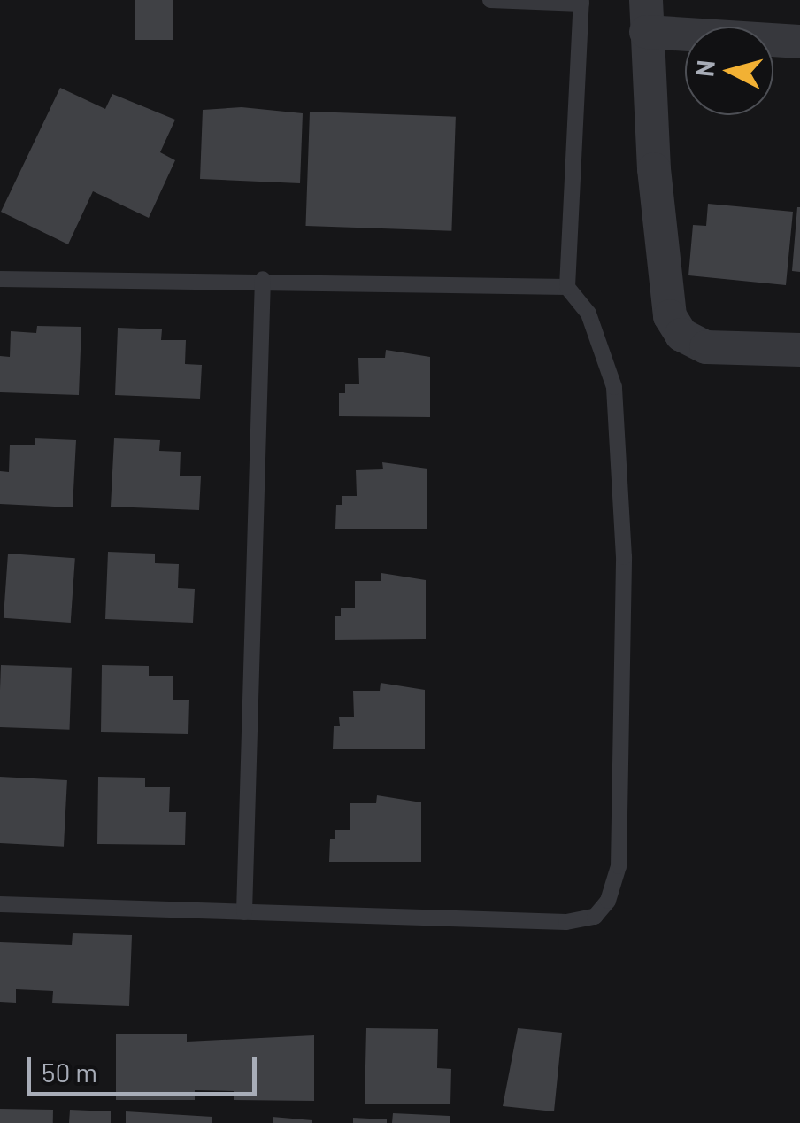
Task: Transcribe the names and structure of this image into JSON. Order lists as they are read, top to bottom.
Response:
{
  "scale_bar": "50 m",
  "north": "left"
}
